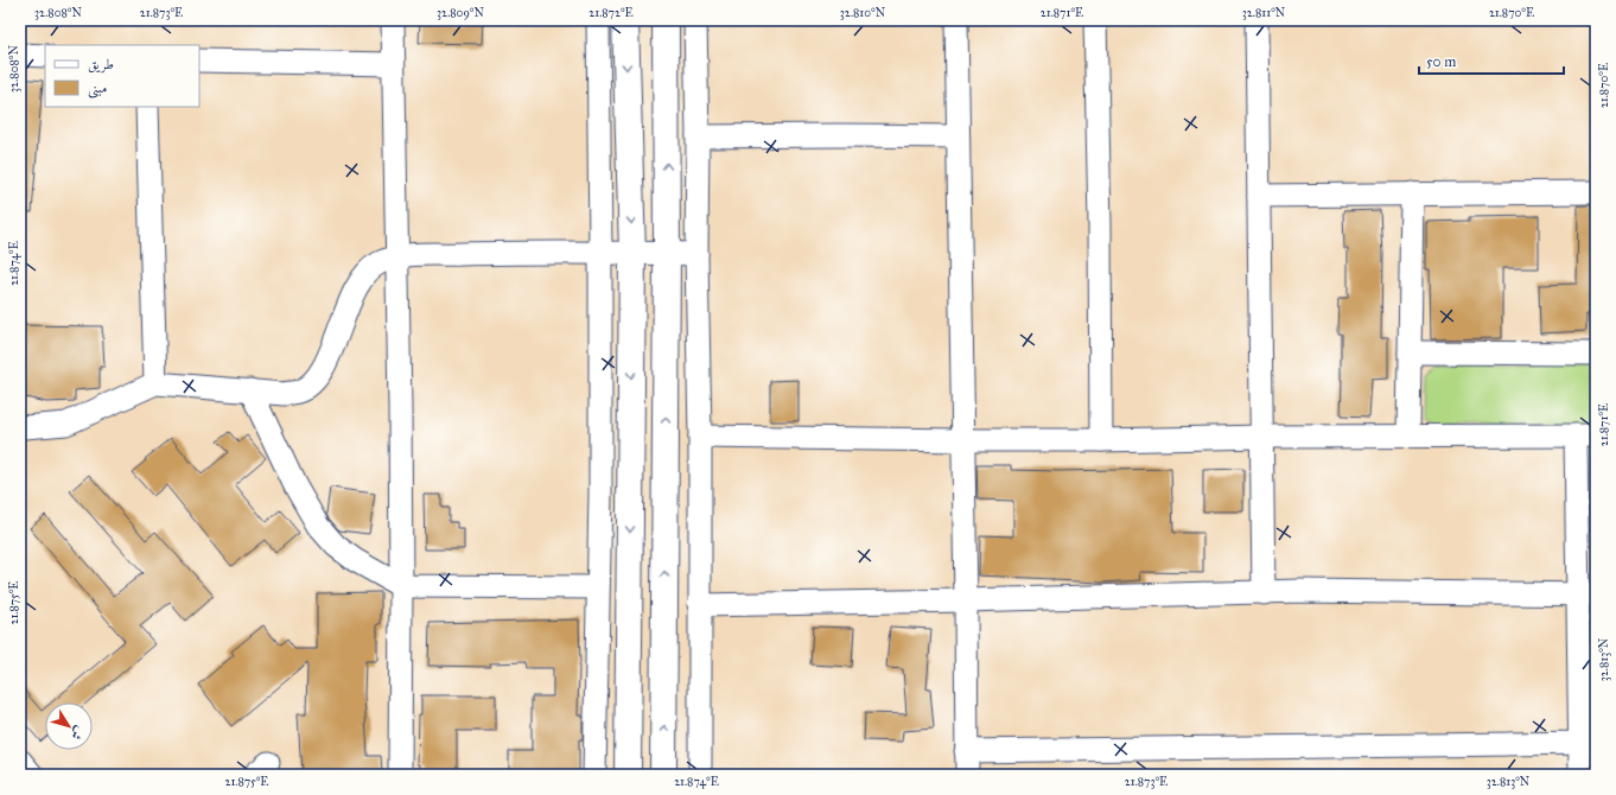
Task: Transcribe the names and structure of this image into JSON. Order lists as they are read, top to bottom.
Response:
{
  "legend": ["طريق", "مبنى"],
  "scale_bar": "50 m",
  "north": "bottom right",
  "coordinates": [
    "32.808°N",
    "21.873°E",
    "32.809°N",
    "21.872°E",
    "32.810°N",
    "21.871°E",
    "32.811°N",
    "21.870°E",
    "21.874°E",
    "21.875°E",
    "32.813°N"
  ]
}
